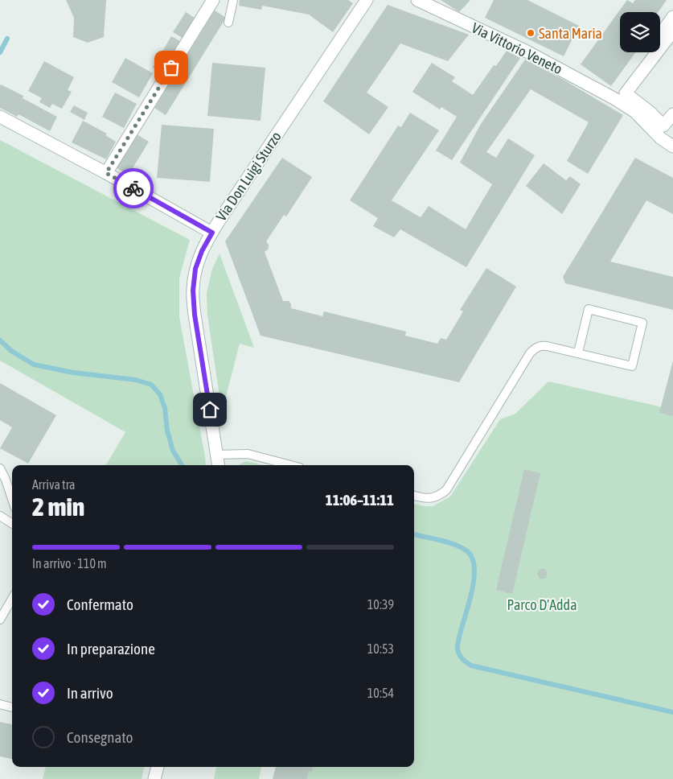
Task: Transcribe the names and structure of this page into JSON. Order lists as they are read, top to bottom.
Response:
{
  "streets": {
    "street": ["Via Vittorio Veneto", "Via Don Luigi Sturzo"]
  },
  "parks": ["Parco D'Adda"],
  "places": ["Santa Maria"],
  "page": {
    "heading": ["2 min", "Arriva tra", "11:06–11:11"],
    "bar": "In arrivo · 110 m",
    "list": [
      ["Confermato", "10:39"],
      ["In preparazione", "10:53"],
      ["In arrivo", "10:54"],
      "Consegnato"
    ]
  }
}
